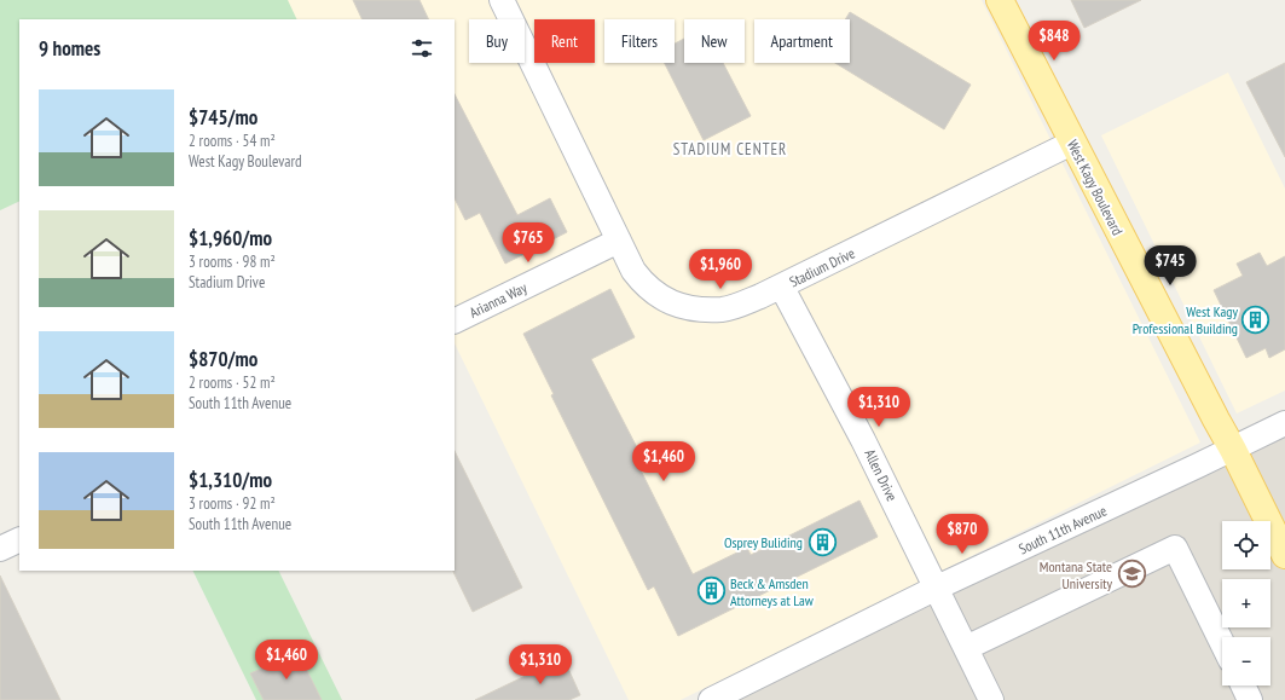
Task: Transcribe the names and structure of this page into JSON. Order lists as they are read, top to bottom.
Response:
{
  "streets": {
    "main road": ["West Kagy Boulevard"],
    "street": [
      "Stadium Drive",
      "Arianna Way",
      "Allen Drive",
      "South 11th Avenue"
    ]
  },
  "crossings": [
    ["West Kagy Boulevard", "Stadium Drive"],
    ["West Kagy Boulevard", "South 11th Avenue"],
    ["Stadium Drive", "Arianna Way"],
    ["Stadium Drive", "Allen Drive"],
    ["Allen Drive", "South 11th Avenue"]
  ],
  "districts": ["STADIUM CENTER"],
  "places": {
    "building": ["West Kagy Professional Building", "Osprey Buliding", "Beck & Amsden Attorneys at Law"],
    "school or university": ["Montana State University"]
  },
  "page": {
    "chip": [
      "Buy",
      "Rent",
      "Filters",
      "New",
      "Apartment"
    ],
    "heading": "9 homes",
    "price": [
      "$848",
      "$765",
      "$745",
      "$1,960",
      "$1,310",
      "$1,460",
      "$870",
      "$1,460",
      "$1,310"
    ],
    "list": [
      {
        "name": "$745/mo",
        "note": "2 rooms · 54 m² · West Kagy Boulevard"
      },
      {
        "name": "$1,960/mo",
        "note": "3 rooms · 98 m² · Stadium Drive"
      },
      {
        "name": "$870/mo",
        "note": "2 rooms · 52 m² · South 11th Avenue"
      },
      {
        "name": "$1,310/mo",
        "note": "3 rooms · 92 m² · South 11th Avenue"
      }
    ],
    "map_buttons": ["+", "−"]
  }
}
